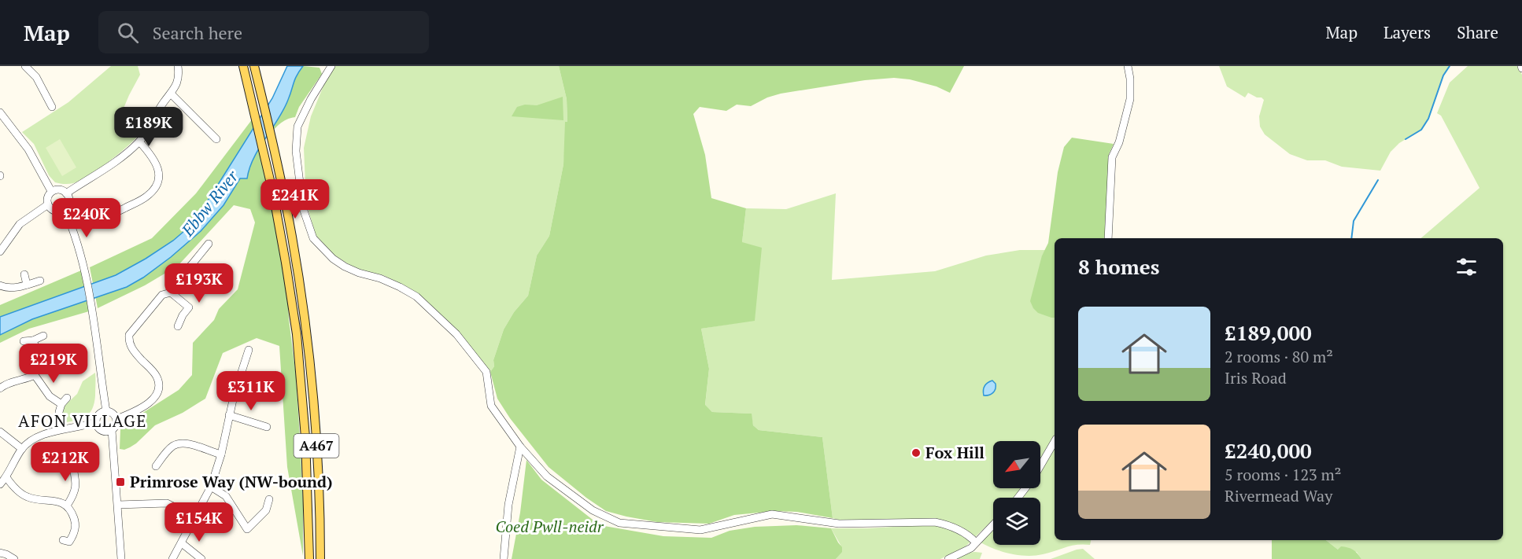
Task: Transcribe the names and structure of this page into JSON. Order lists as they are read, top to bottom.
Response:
{
  "streets": {
    "main road": ["A467"]
  },
  "districts": ["AFON VILLAGE"],
  "water": ["Ebbw River"],
  "parks": ["Coed Pwll-neidr"],
  "places": {
    "other": ["Fox Hill"],
    "transit": ["Primrose Way (NW-bound)"]
  },
  "north": "bottom left",
  "page": {
    "header": "Map",
    "search": "Search here",
    "nav": ["Map", "Layers", "Share"],
    "price": [
      "£189K",
      "£241K",
      "£240K",
      "£193K",
      "£219K",
      "£311K",
      "£212K",
      "£154K"
    ],
    "heading": "8 homes",
    "list": [
      {
        "name": "£189,000",
        "note": "2 rooms · 80 m² · Iris Road"
      },
      {
        "name": "£240,000",
        "note": "5 rooms · 123 m² · Rivermead Way"
      }
    ]
  }
}
